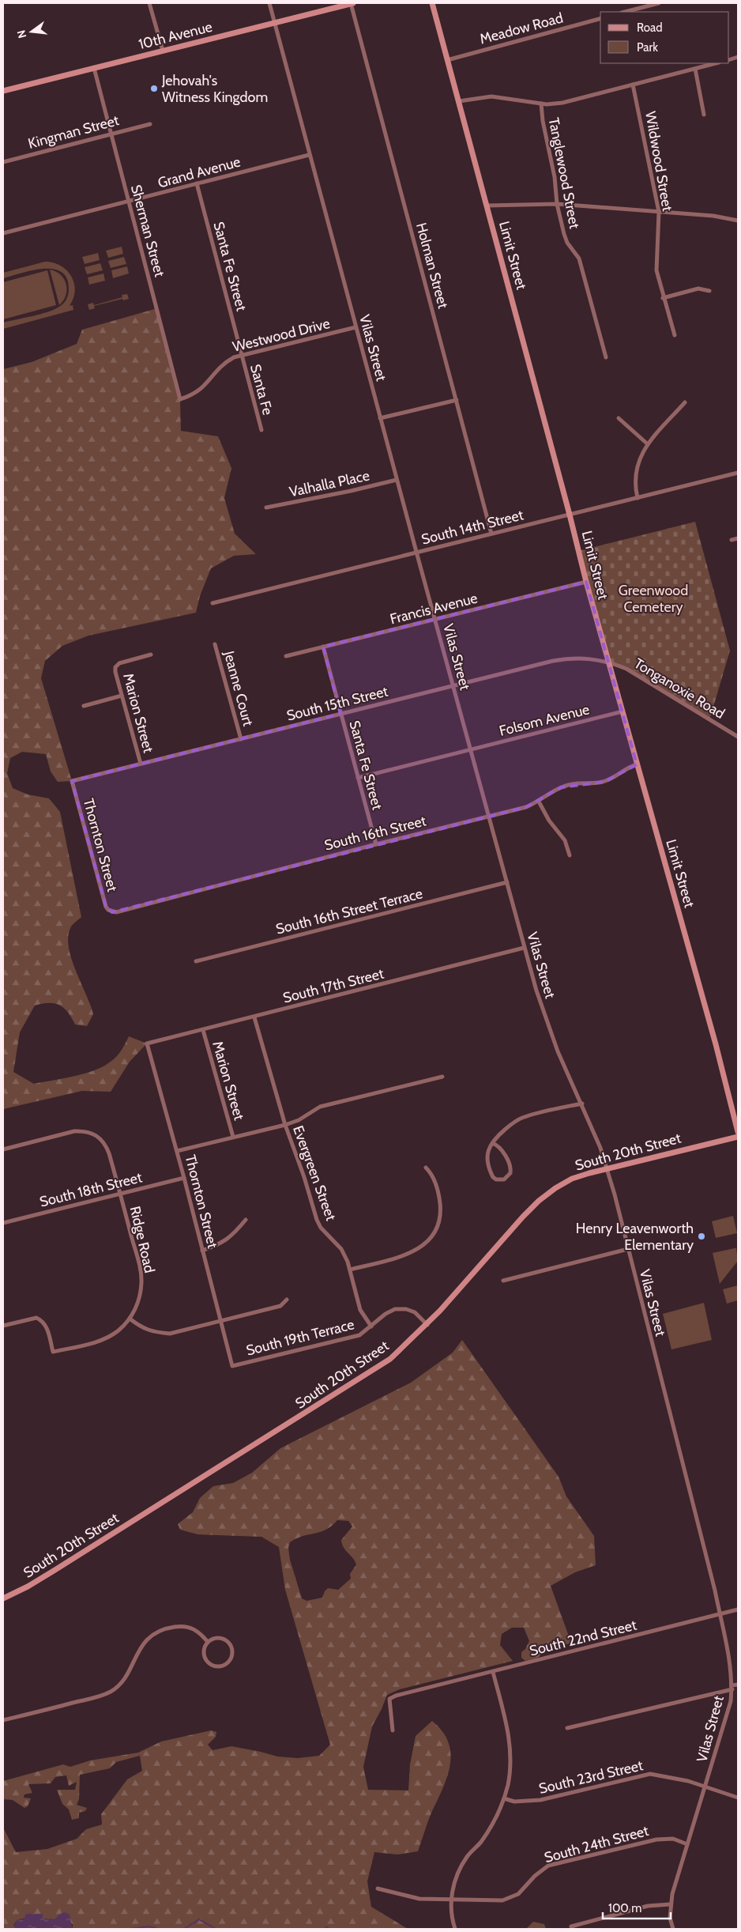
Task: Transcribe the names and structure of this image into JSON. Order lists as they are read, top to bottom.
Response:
{
  "streets": {
    "street": [
      "Meadow Road",
      "10th Avenue",
      "Kingman Street",
      "Wildwood Street",
      "Grand Avenue",
      "Tanglewood Street",
      "Sherman Street",
      "Limit Street",
      "Holman Street",
      "Santa Fe Street",
      "Westwood Drive",
      "Vilas Street",
      "Santa Fe",
      "Valhalla Place",
      "South 14th Street",
      "Francis Avenue",
      "Jeanne Court",
      "Tonganoxie Road",
      "South 15th Street",
      "Marion Street",
      "Folsom Avenue",
      "South 16th Street",
      "Thornton Street",
      "South 16th Street Terrace",
      "South 17th Street",
      "South 20th Street",
      "Evergreen Street",
      "South 18th Street",
      "Ridge Road",
      "South 19th Terrace",
      "South 22nd Street",
      "South 23rd Street",
      "South 24th Street"
    ]
  },
  "crossings": [
    ["Meadow Road", "Limit Street"],
    ["10th Avenue", "Sherman Street"],
    ["10th Avenue", "Holman Street"],
    ["10th Avenue", "Vilas Street"],
    ["Kingman Street", "Sherman Street"],
    ["Grand Avenue", "Sherman Street"],
    ["Grand Avenue", "Santa Fe Street"],
    ["Grand Avenue", "Vilas Street"],
    ["Sherman Street", "Westwood Drive"],
    ["Limit Street", "South 14th Street"],
    ["Limit Street", "Francis Avenue"],
    ["Limit Street", "Tonganoxie Road"],
    ["Limit Street", "South 15th Street"],
    ["Limit Street", "Folsom Avenue"],
    ["Limit Street", "South 16th Street"],
    ["Holman Street", "South 14th Street"],
    ["Santa Fe Street", "Westwood Drive"],
    ["Santa Fe Street", "Santa Fe"],
    ["Santa Fe Street", "Francis Avenue"],
    ["Santa Fe Street", "South 15th Street"],
    ["Santa Fe Street", "Folsom Avenue"],
    ["Santa Fe Street", "South 16th Street"],
    ["Westwood Drive", "Vilas Street"],
    ["Westwood Drive", "Santa Fe"],
    ["Vilas Street", "Valhalla Place"],
    ["Vilas Street", "South 14th Street"],
    ["Vilas Street", "Francis Avenue"],
    ["Vilas Street", "South 15th Street"],
    ["Vilas Street", "Folsom Avenue"],
    ["Vilas Street", "South 16th Street"],
    ["Vilas Street", "South 16th Street Terrace"],
    ["Vilas Street", "South 17th Street"],
    ["Vilas Street", "South 20th Street"],
    ["Vilas Street", "South 22nd Street"],
    ["Vilas Street", "South 23rd Street"],
    ["Vilas Street", "South 24th Street"],
    ["Jeanne Court", "South 15th Street"],
    ["Tonganoxie Road", "South 15th Street"],
    ["South 15th Street", "Marion Street"],
    ["South 15th Street", "Thornton Street"],
    ["Marion Street", "South 17th Street"],
    ["South 16th Street", "Thornton Street"],
    ["Thornton Street", "South 17th Street"],
    ["Thornton Street", "South 18th Street"],
    ["Thornton Street", "South 19th Terrace"],
    ["South 17th Street", "Evergreen Street"],
    ["South 20th Street", "South 19th Terrace"],
    ["Evergreen Street", "South 19th Terrace"],
    ["South 18th Street", "Ridge Road"]
  ],
  "parks": ["Greenwood Cemetery"],
  "places": ["Jehovah's Witness Kingdom", "Henry Leavenworth Elementary"],
  "legend": ["Road", "Park"],
  "scale_bar": "100 m",
  "north": "left"
}
